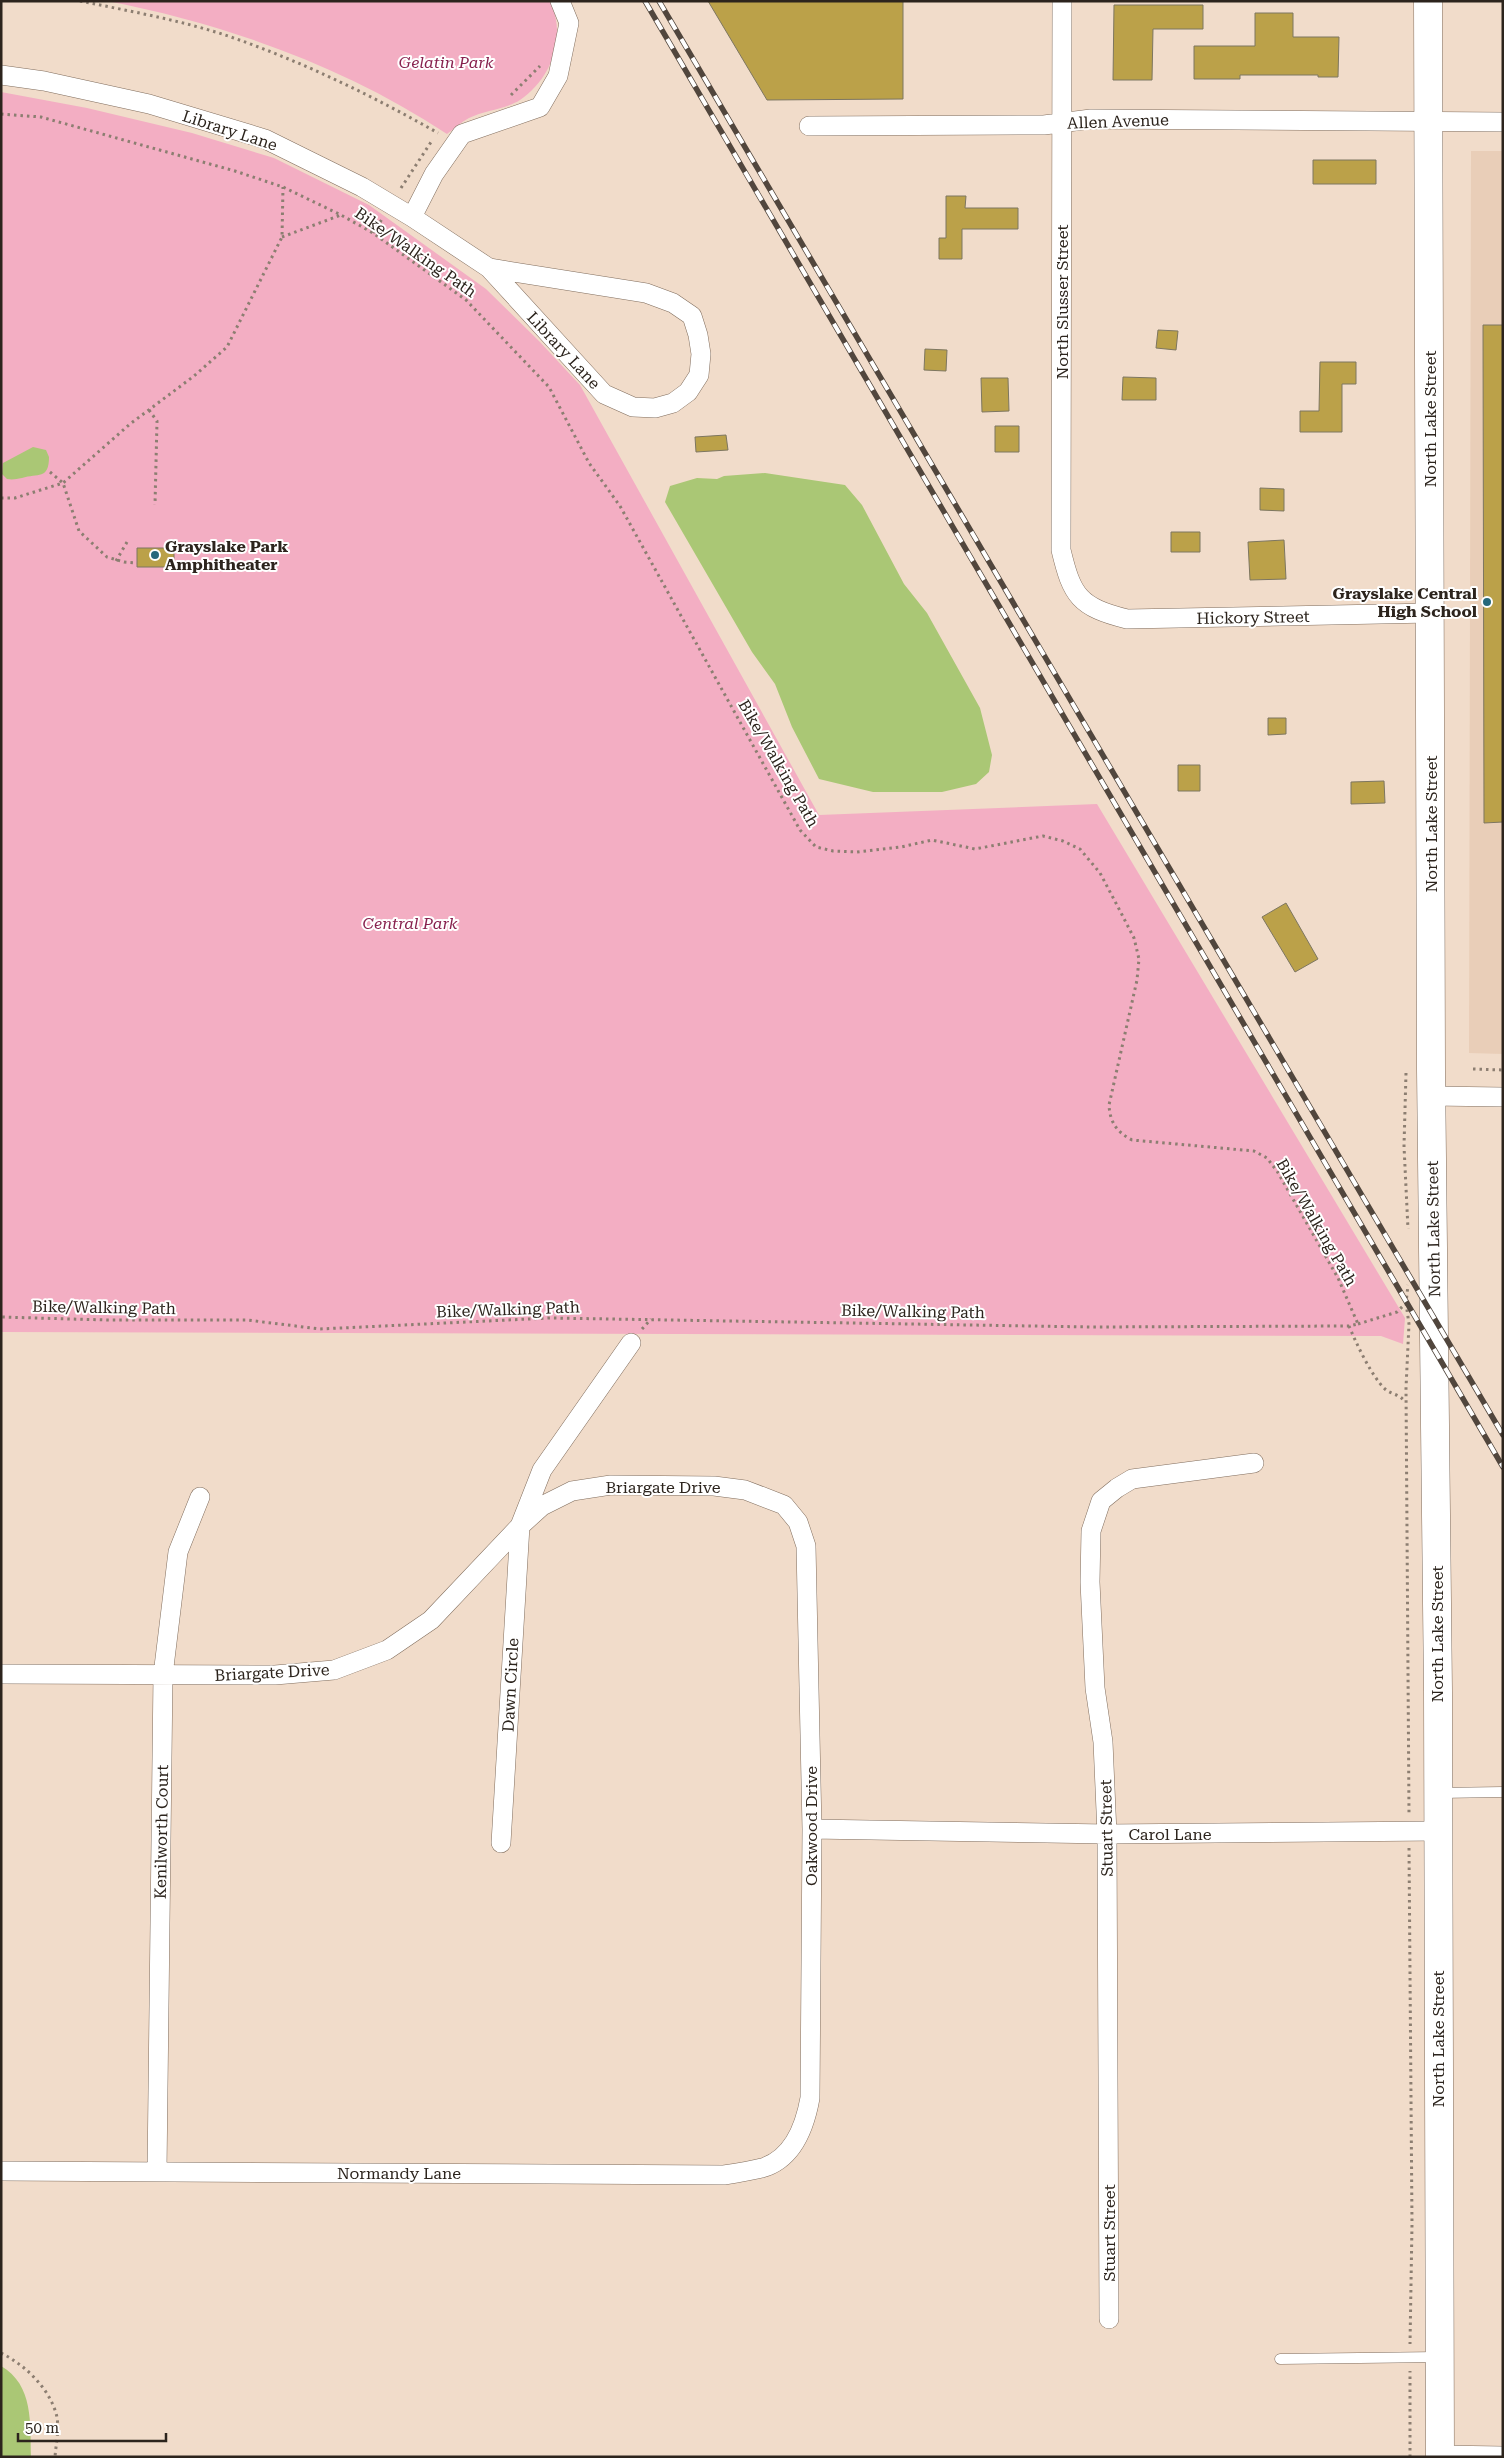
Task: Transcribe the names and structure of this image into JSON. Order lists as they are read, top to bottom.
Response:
{
  "streets": {
    "street": [
      "Allen Avenue",
      "Library Lane",
      "North Slusser Street",
      "North Lake Street",
      "Hickory Street",
      "Briargate Drive",
      "Dawn Circle",
      "Oakwood Drive",
      "Stuart Street",
      "Kenilworth Court",
      "Carol Lane",
      "Normandy Lane"
    ],
    "path": ["Bike/Walking Path"]
  },
  "crossings": [
    ["Allen Avenue", "North Slusser Street"],
    ["Allen Avenue", "North Lake Street"],
    ["North Slusser Street", "Hickory Street"],
    ["North Lake Street", "Hickory Street"],
    ["North Lake Street", "Carol Lane"],
    ["Briargate Drive", "Dawn Circle"],
    ["Briargate Drive", "Oakwood Drive"],
    ["Briargate Drive", "Kenilworth Court"],
    ["Oakwood Drive", "Carol Lane"],
    ["Oakwood Drive", "Normandy Lane"],
    ["Stuart Street", "Carol Lane"],
    ["Kenilworth Court", "Normandy Lane"]
  ],
  "parks": ["Gelatin Park", "Central Park"],
  "places": ["Grayslake Park Amphitheater", "Grayslake Central High School"],
  "scale_bar": "50 m"
}
